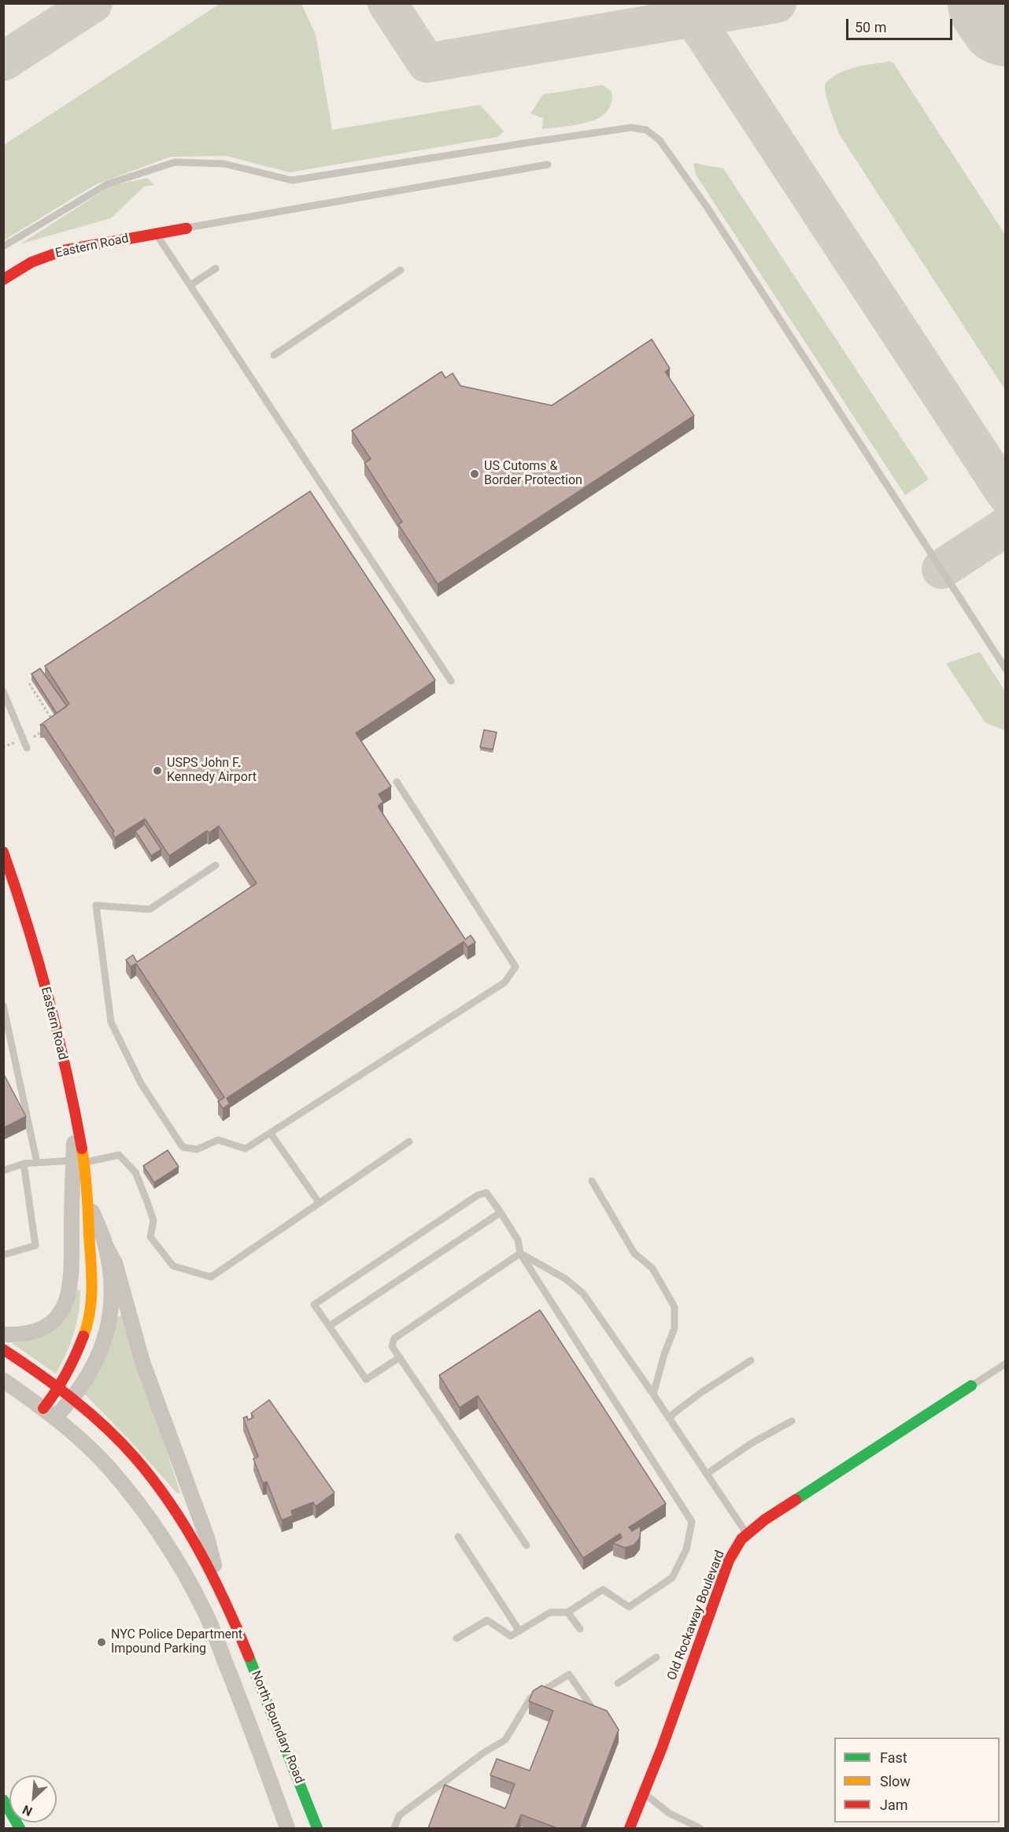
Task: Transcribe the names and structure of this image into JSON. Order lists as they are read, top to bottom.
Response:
{
  "streets": {
    "main road": ["Eastern Road", "Old Rockaway Boulevard", "North Boundary Road"]
  },
  "places": ["US Cutoms & Border Protection", "USPS John F. Kennedy Airport", "NYC Police Department Impound Parking"],
  "legend": ["Fast", "Slow", "Jam"],
  "scale_bar": "50 m",
  "north": "bottom left"
}
